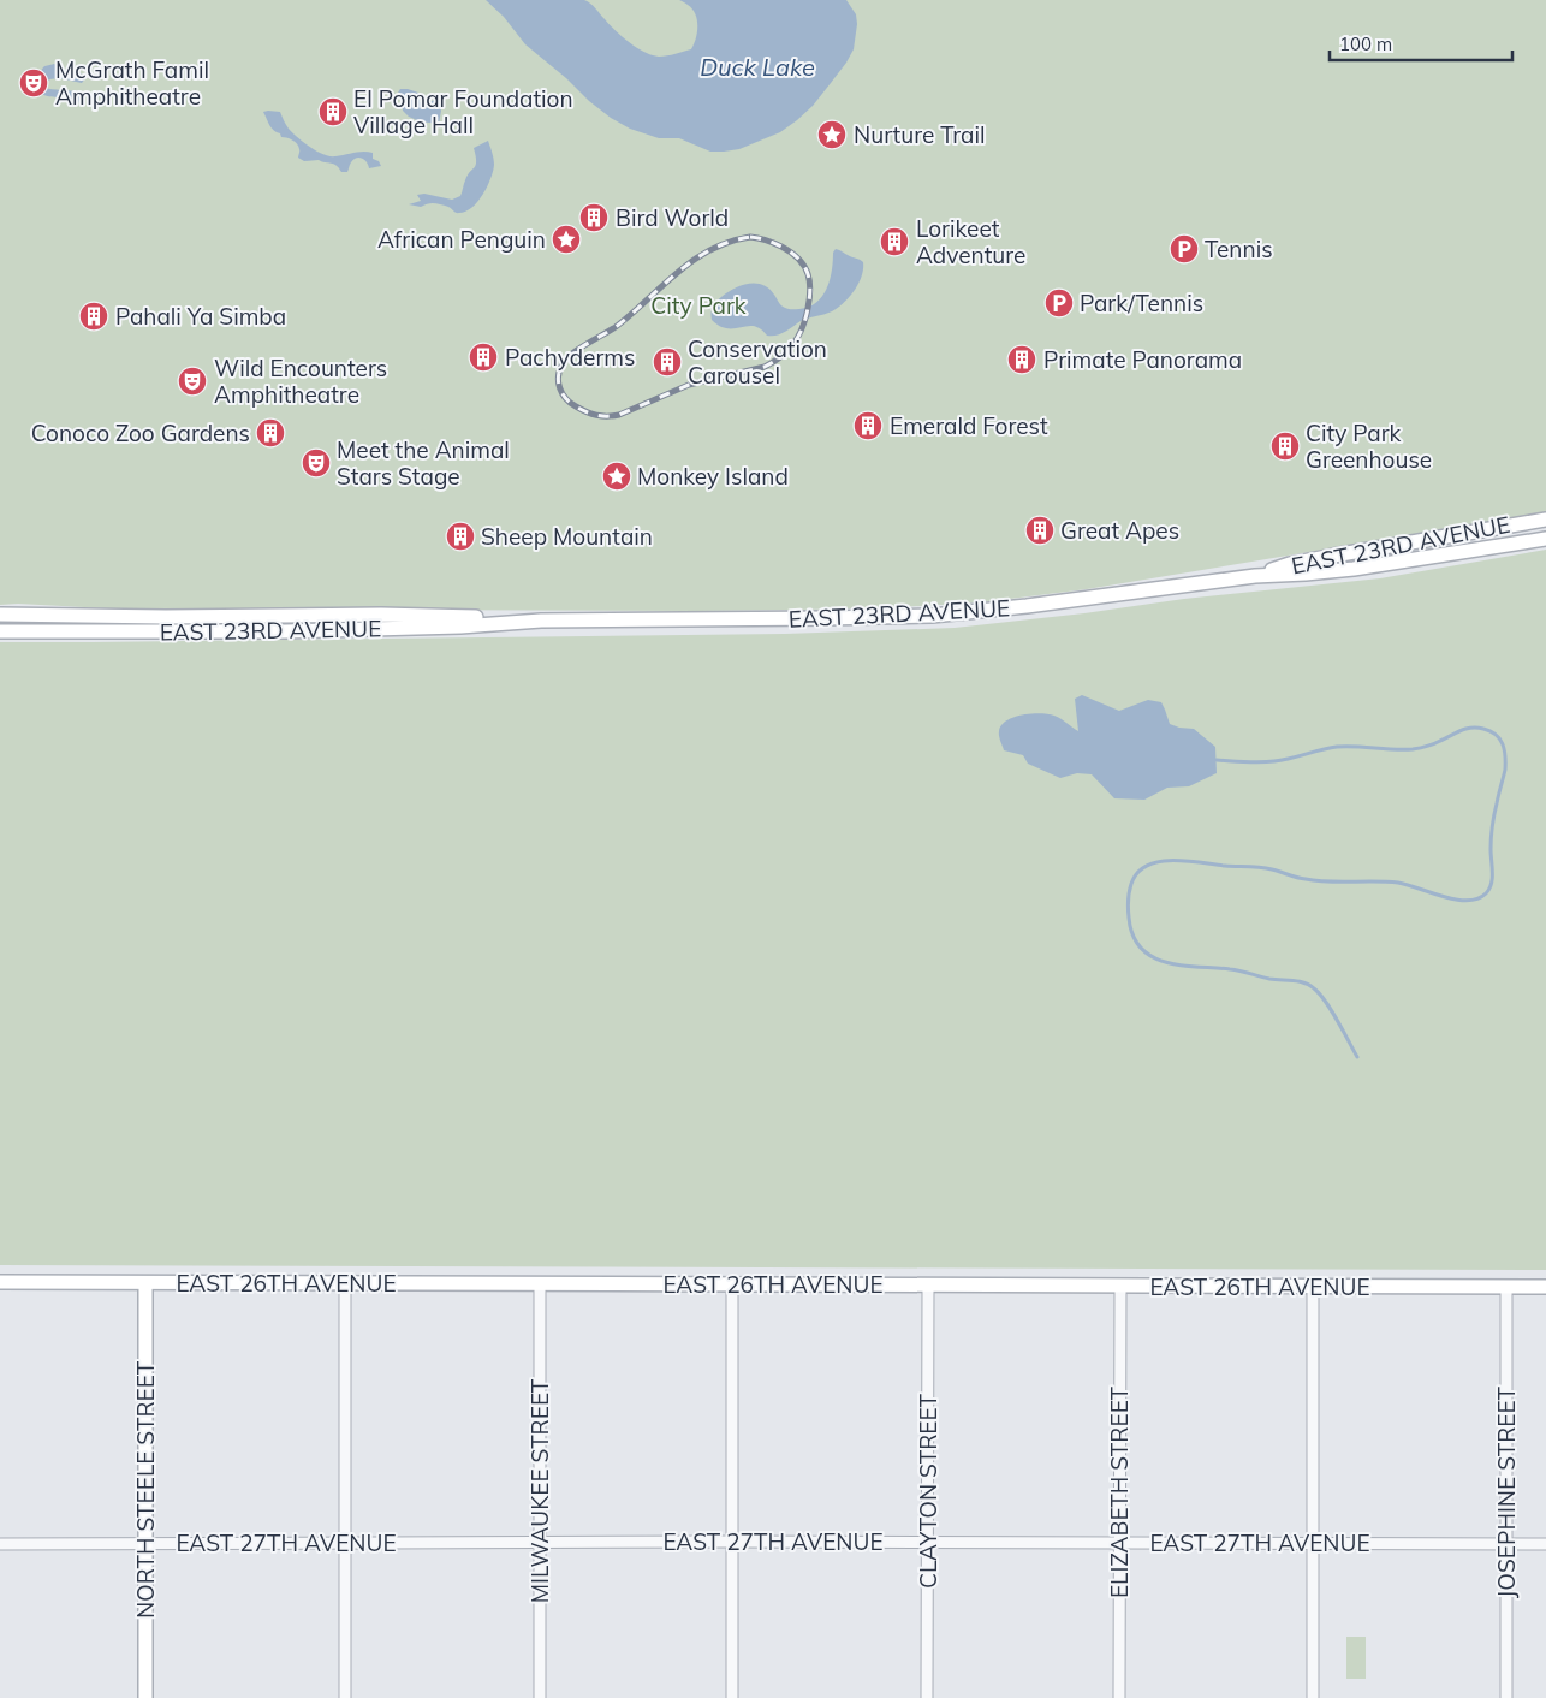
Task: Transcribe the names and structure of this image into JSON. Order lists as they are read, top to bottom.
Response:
{
  "streets": {
    "main road": ["EAST 23RD AVENUE", "EAST 26TH AVENUE", "NORTH STEELE STREET"],
    "street": [
      "MILWAUKEE STREET",
      "CLAYTON STREET",
      "ELIZABETH STREET",
      "JOSEPHINE STREET",
      "EAST 27TH AVENUE"
    ]
  },
  "crossings": [
    ["EAST 26TH AVENUE", "NORTH STEELE STREET"],
    ["EAST 26TH AVENUE", "MILWAUKEE STREET"],
    ["EAST 26TH AVENUE", "CLAYTON STREET"],
    ["EAST 26TH AVENUE", "ELIZABETH STREET"],
    ["EAST 26TH AVENUE", "JOSEPHINE STREET"],
    ["NORTH STEELE STREET", "EAST 27TH AVENUE"],
    ["MILWAUKEE STREET", "EAST 27TH AVENUE"],
    ["CLAYTON STREET", "EAST 27TH AVENUE"],
    ["ELIZABETH STREET", "EAST 27TH AVENUE"],
    ["JOSEPHINE STREET", "EAST 27TH AVENUE"]
  ],
  "water": ["Duck Lake"],
  "parks": ["City Park"],
  "places": {
    "theatre": ["McGrath Famil Amphitheatre", "Wild Encounters Amphitheatre", "Meet the Animal Stars Stage"],
    "building": [
      "El Pomar Foundation Village Hall",
      "Bird World",
      "Lorikeet Adventure",
      "Pahali Ya Simba",
      "Pachyderms",
      "Primate Panorama",
      "Conservation Carousel",
      "Emerald Forest",
      "Conoco Zoo Gardens",
      "City Park Greenhouse",
      "Great Apes",
      "Sheep Mountain"
    ],
    "place": ["Nurture Trail", "African Penguin", "Monkey Island"],
    "parking": ["Tennis", "Park/Tennis"]
  },
  "scale_bar": "100 m"
}
